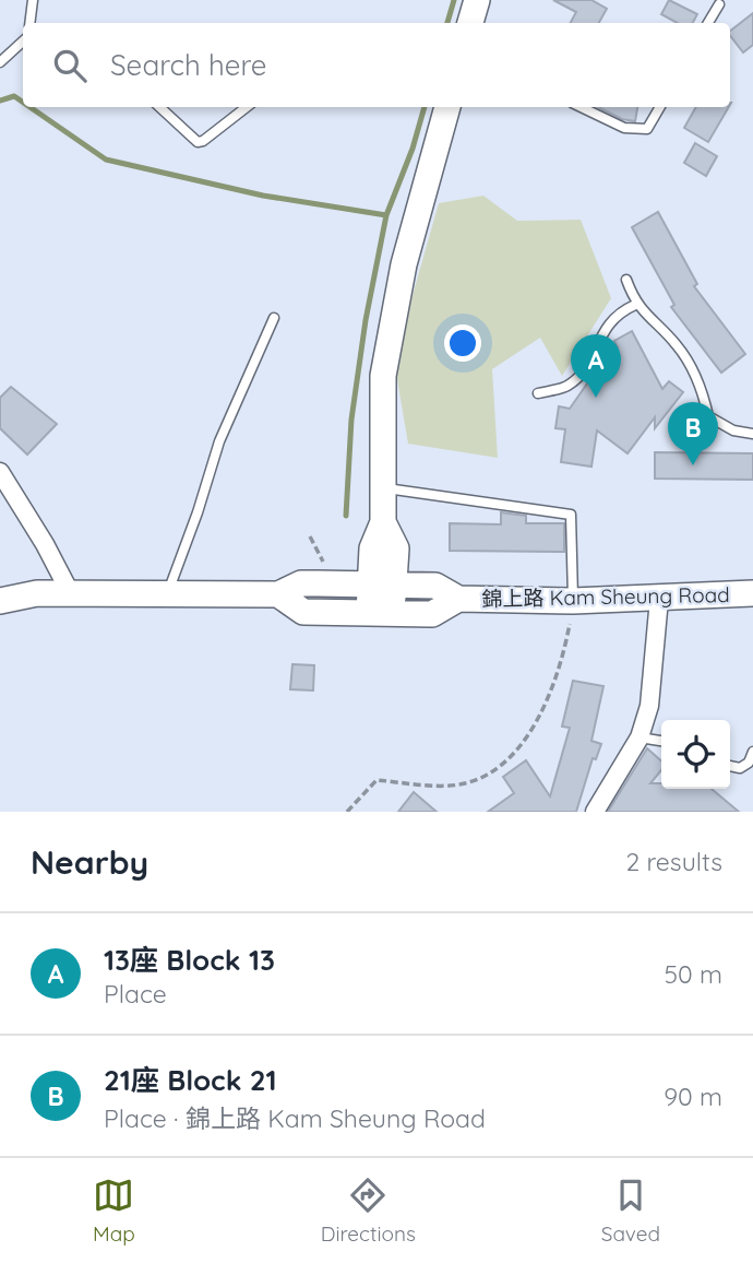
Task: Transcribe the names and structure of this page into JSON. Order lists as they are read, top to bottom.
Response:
{
  "streets": {
    "main road": ["錦上路 Kam Sheung Road"]
  },
  "page": {
    "search": "Search here",
    "pins": ["A", "B"],
    "heading": ["Nearby", "2 results"],
    "list": [
      {
        "mark": "A",
        "name": "13座 Block 13",
        "note": "Place",
        "value": "50 m"
      },
      {
        "mark": "B",
        "name": "21座 Block 21",
        "note": "Place · 錦上路 Kam Sheung Road",
        "value": "90 m"
      }
    ],
    "nav": ["Map", "Directions", "Saved"]
  }
}
